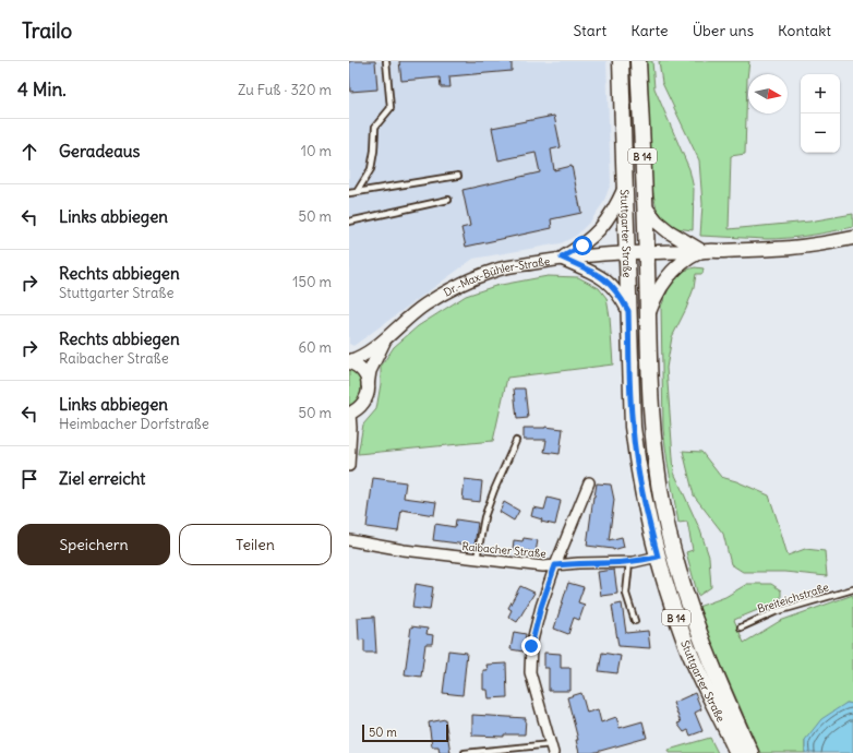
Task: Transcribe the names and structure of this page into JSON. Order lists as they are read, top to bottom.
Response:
{
  "streets": {
    "main road": ["B 14", "Stuttgarter Straße"],
    "street": ["Dr.-Max-Bühler-Straße", "Raibacher Straße"],
    "lane": ["Breiteichstraße"]
  },
  "crossings": [
    ["Stuttgarter Straße", "Dr.-Max-Bühler-Straße"],
    ["Stuttgarter Straße", "Raibacher Straße"]
  ],
  "scale_bar": "50 m",
  "north": "right",
  "page": {
    "header": "Trailo",
    "nav": [
      "Start",
      "Karte",
      "Über uns",
      "Kontakt"
    ],
    "heading": ["4 Min.", "Zu Fuß · 320 m"],
    "map_buttons": ["+", "−"],
    "list": [
      ["Geradeaus", "10 m"],
      ["Links abbiegen", "50 m"],
      ["Rechts abbiegen", "Stuttgarter Straße", "150 m"],
      ["Rechts abbiegen", "Raibacher Straße", "60 m"],
      ["Links abbiegen", "Heimbacher Dorfstraße", "50 m"],
      "Ziel erreicht"
    ],
    "buttons": ["Speichern", "Teilen"],
    "scale": "50 m"
  }
}
